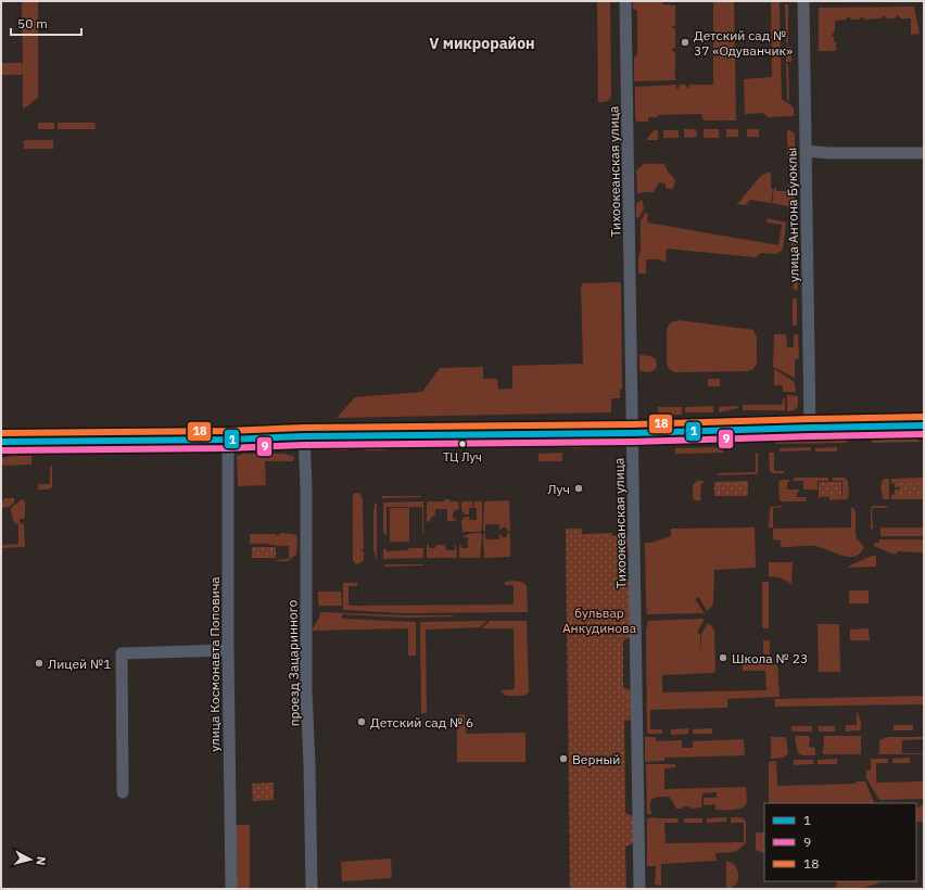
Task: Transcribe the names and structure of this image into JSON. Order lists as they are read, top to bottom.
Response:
{
  "streets": {
    "street": [
      "Тихоокеанская улица",
      "улица Антона Буюклы",
      "проезд Зацаринного",
      "улица Космонавта Поповича"
    ]
  },
  "districts": ["V микрорайон"],
  "parks": ["бульвар Анкудинова"],
  "places": [
    "Детский сад № 37 «Одуванчик»",
    "ТЦ Луч",
    "Луч",
    "Школа № 23",
    "Лицей №1",
    "Детский сад № 6",
    "Верный"
  ],
  "lines": ["transit line 18", "transit line 1", "transit line 9"],
  "legend": ["1", "9", "18"],
  "scale_bar": "50 m",
  "north": "right"
}
